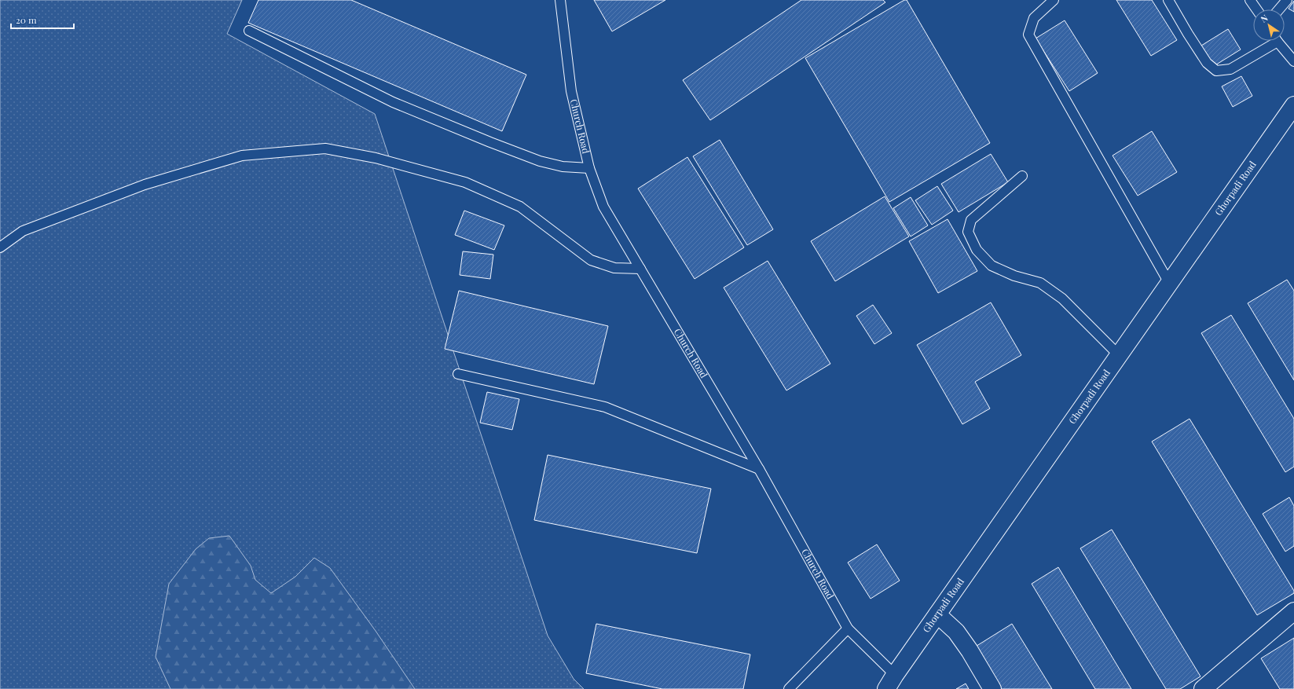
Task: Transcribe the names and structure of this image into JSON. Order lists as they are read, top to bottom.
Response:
{
  "streets": {
    "main road": ["Ghorpadi Road"],
    "lane": ["Church Road"]
  },
  "crossings": [
    ["Church Road", "Ghorpadi Road"]
  ],
  "scale_bar": "20 m",
  "north": "top left"
}
